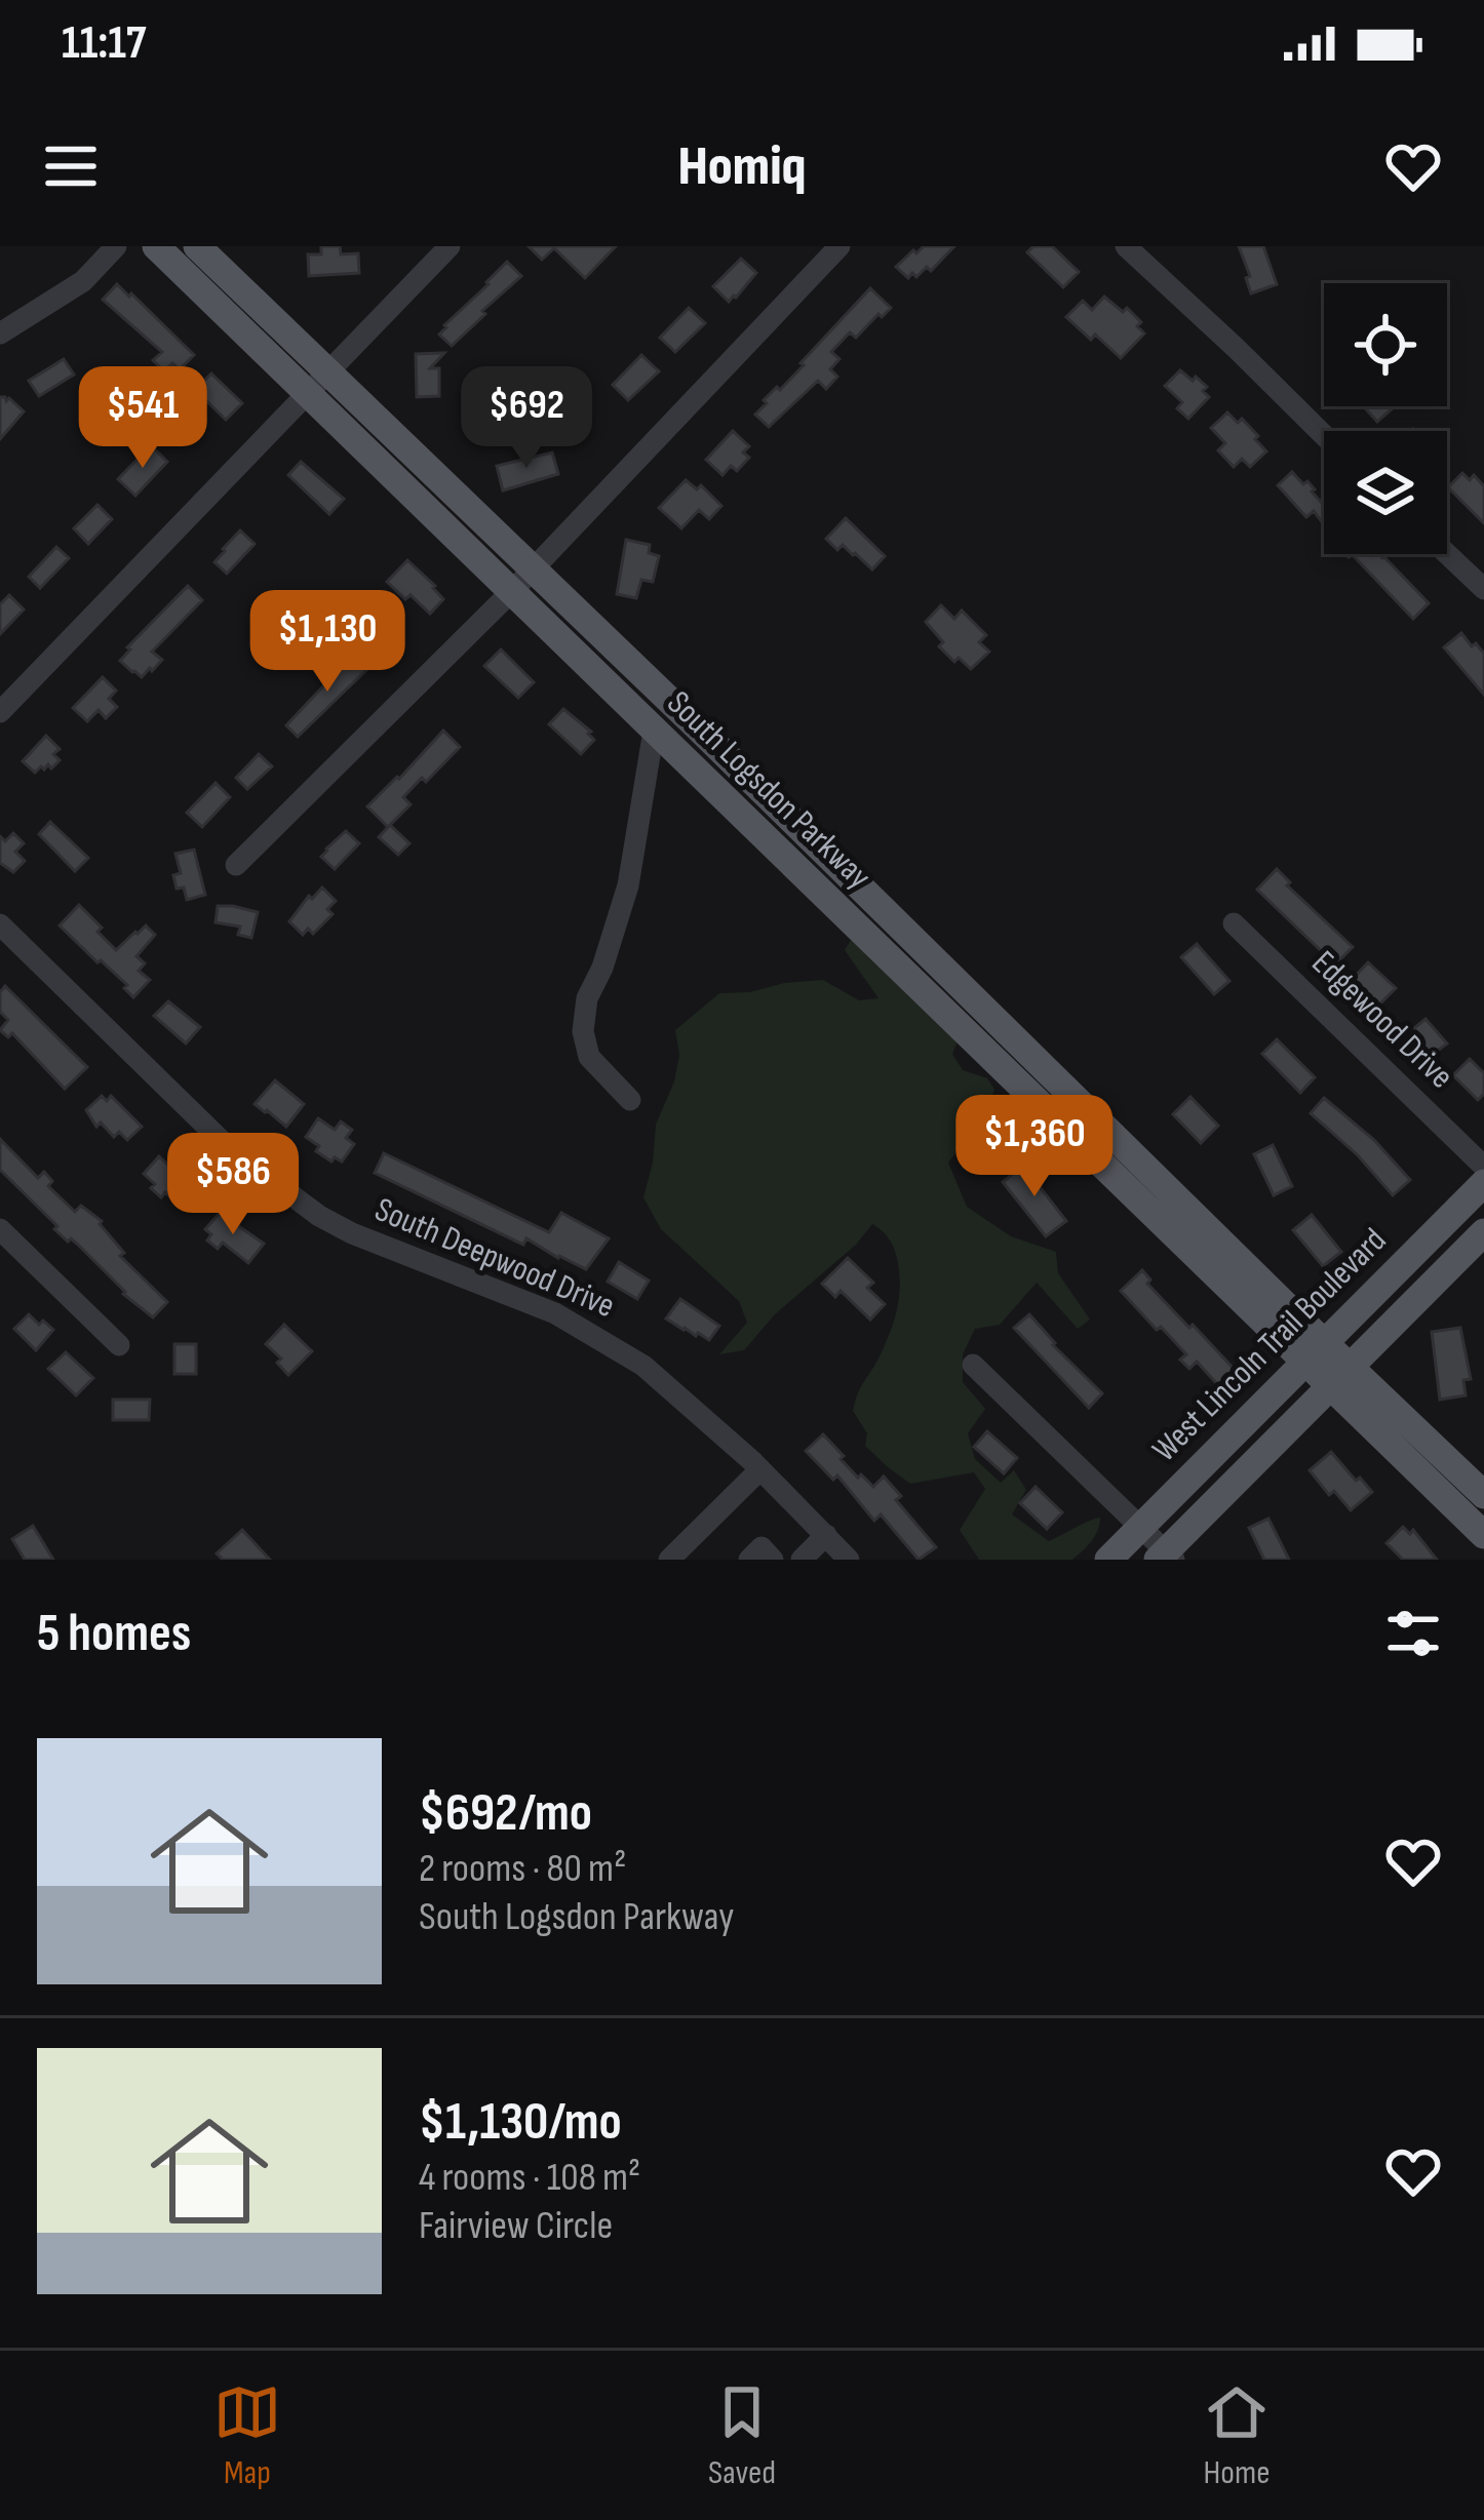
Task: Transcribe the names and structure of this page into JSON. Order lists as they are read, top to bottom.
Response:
{
  "streets": {
    "main road": ["South Logsdon Parkway", "West Lincoln Trail Boulevard"],
    "street": ["Edgewood Drive", "South Deepwood Drive"]
  },
  "crossings": [
    ["South Logsdon Parkway", "West Lincoln Trail Boulevard"]
  ],
  "page": {
    "status": "11:17",
    "header": "Homiq",
    "price": [
      "$541",
      "$692",
      "$1,130",
      "$1,360",
      "$586"
    ],
    "heading": "5 homes",
    "list": [
      {
        "name": "$692/mo",
        "note": "2 rooms · 80 m² · South Logsdon Parkway"
      },
      {
        "name": "$1,130/mo",
        "note": "4 rooms · 108 m² · Fairview Circle"
      }
    ],
    "tabs": ["Map", "Saved", "Home"]
  }
}
